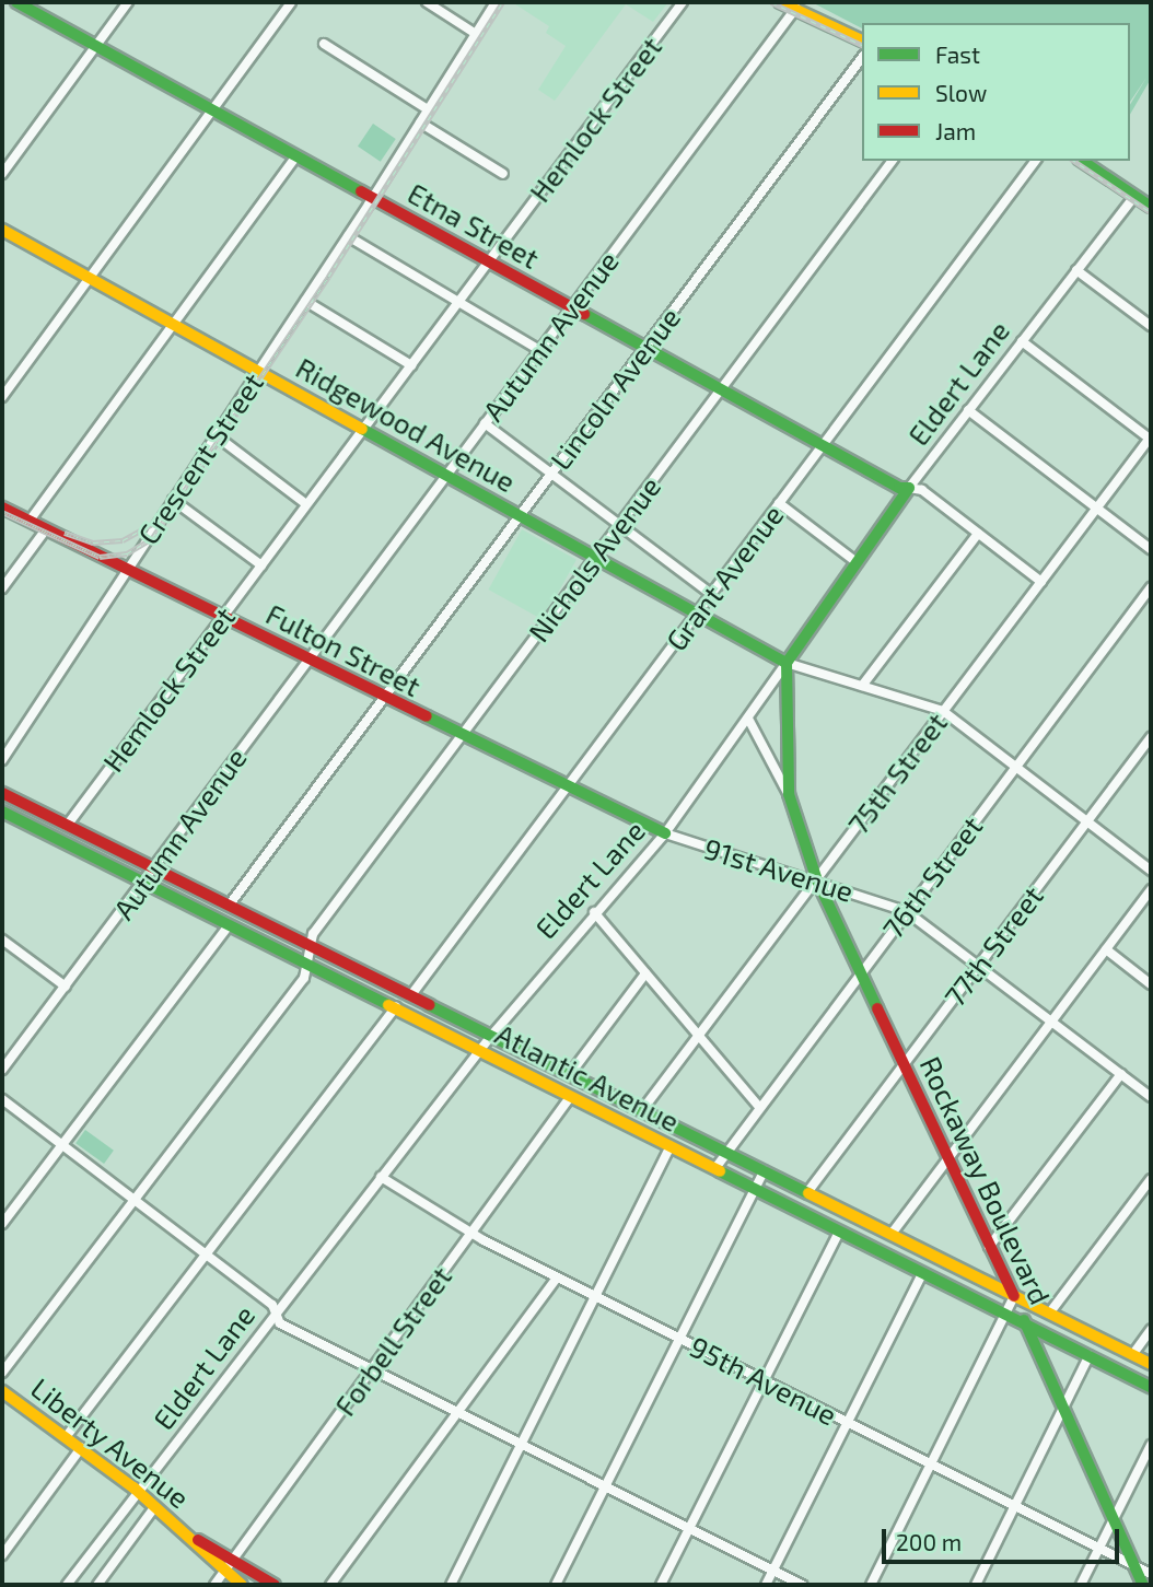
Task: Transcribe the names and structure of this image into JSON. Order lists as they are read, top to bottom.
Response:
{
  "streets": {
    "main road": [
      "Etna Street",
      "Eldert Lane",
      "Ridgewood Avenue",
      "Fulton Street",
      "Atlantic Avenue",
      "Rockaway Boulevard",
      "Liberty Avenue"
    ],
    "street": [
      "Hemlock Street",
      "Autumn Avenue",
      "Lincoln Avenue",
      "Crescent Street",
      "Nichols Avenue",
      "Grant Avenue",
      "75th Street",
      "91st Avenue",
      "76th Street",
      "77th Street",
      "Forbell Street",
      "95th Avenue"
    ]
  },
  "crossings": [
    ["Hemlock Street", "Etna Street"],
    ["Hemlock Street", "Ridgewood Avenue"],
    ["Hemlock Street", "Fulton Street"],
    ["Hemlock Street", "Atlantic Avenue"],
    ["Etna Street", "Autumn Avenue"],
    ["Etna Street", "Eldert Lane"],
    ["Etna Street", "Lincoln Avenue"],
    ["Etna Street", "Crescent Street"],
    ["Etna Street", "Nichols Avenue"],
    ["Etna Street", "Grant Avenue"],
    ["Autumn Avenue", "Ridgewood Avenue"],
    ["Autumn Avenue", "Fulton Street"],
    ["Autumn Avenue", "Atlantic Avenue"],
    ["Eldert Lane", "Ridgewood Avenue"],
    ["Eldert Lane", "Fulton Street"],
    ["Eldert Lane", "91st Avenue"],
    ["Eldert Lane", "Atlantic Avenue"],
    ["Eldert Lane", "Rockaway Boulevard"],
    ["Eldert Lane", "95th Avenue"],
    ["Eldert Lane", "Liberty Avenue"],
    ["Lincoln Avenue", "Ridgewood Avenue"],
    ["Lincoln Avenue", "Fulton Street"],
    ["Lincoln Avenue", "Atlantic Avenue"],
    ["Ridgewood Avenue", "Crescent Street"],
    ["Ridgewood Avenue", "Nichols Avenue"],
    ["Ridgewood Avenue", "Grant Avenue"],
    ["Ridgewood Avenue", "Rockaway Boulevard"],
    ["Crescent Street", "Fulton Street"],
    ["Nichols Avenue", "Fulton Street"],
    ["Nichols Avenue", "Atlantic Avenue"],
    ["Grant Avenue", "Fulton Street"],
    ["Grant Avenue", "Atlantic Avenue"],
    ["Fulton Street", "91st Avenue"],
    ["75th Street", "91st Avenue"],
    ["75th Street", "Atlantic Avenue"],
    ["75th Street", "Rockaway Boulevard"],
    ["91st Avenue", "76th Street"],
    ["91st Avenue", "77th Street"],
    ["91st Avenue", "Rockaway Boulevard"],
    ["76th Street", "Atlantic Avenue"],
    ["76th Street", "Rockaway Boulevard"],
    ["77th Street", "Atlantic Avenue"],
    ["77th Street", "Rockaway Boulevard"],
    ["Atlantic Avenue", "Rockaway Boulevard"],
    ["Atlantic Avenue", "Forbell Street"],
    ["Rockaway Boulevard", "95th Avenue"],
    ["Forbell Street", "95th Avenue"],
    ["Forbell Street", "Liberty Avenue"]
  ],
  "legend": ["Fast", "Slow", "Jam"],
  "scale_bar": "200 m"
}
